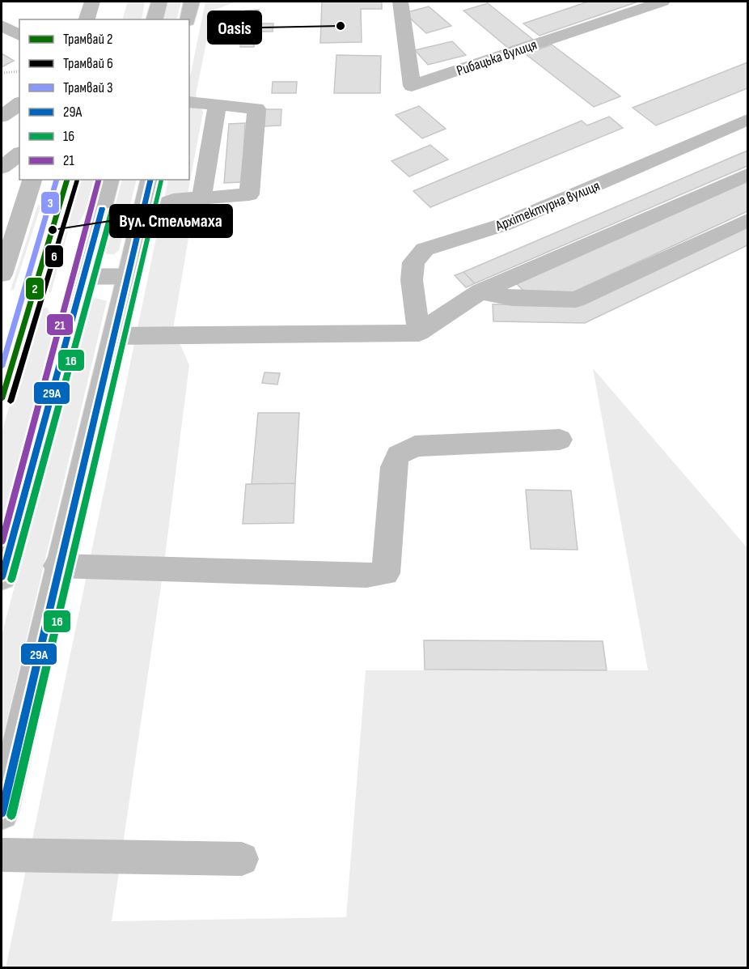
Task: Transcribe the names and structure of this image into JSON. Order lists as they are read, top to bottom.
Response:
{
  "streets": {
    "main road": ["Рибацька вулиця", "Архітектурна вулиця"]
  },
  "places": ["Oasis", "Вул. Стельмаха"],
  "lines": [
    "tram line 2",
    "tram line 3",
    "transit line 29А",
    "transit line 21",
    "tram line 6",
    "transit line 16"
  ],
  "legend": [
    "Трамвай 2",
    "Трамвай 6",
    "Трамвай 3",
    "29А",
    "16",
    "21"
  ]
}
